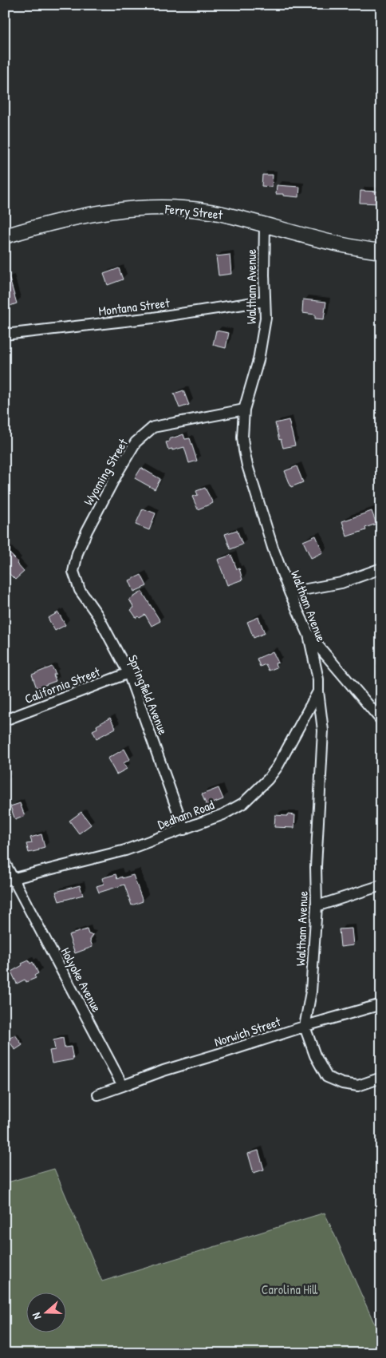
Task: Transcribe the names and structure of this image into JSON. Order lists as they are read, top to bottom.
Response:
{
  "streets": {
    "main road": ["Ferry Street"],
    "street": [
      "Waltham Avenue",
      "Montana Street",
      "Wyoming Street",
      "California Street",
      "Springfield Avenue",
      "Dedham Road",
      "Holyoke Avenue",
      "Norwich Street"
    ]
  },
  "crossings": [
    ["Ferry Street", "Waltham Avenue"],
    ["Waltham Avenue", "Montana Street"],
    ["Waltham Avenue", "Wyoming Street"],
    ["Waltham Avenue", "Dedham Road"],
    ["Waltham Avenue", "Norwich Street"],
    ["Wyoming Street", "Springfield Avenue"],
    ["California Street", "Springfield Avenue"],
    ["Springfield Avenue", "Dedham Road"],
    ["Dedham Road", "Holyoke Avenue"],
    ["Holyoke Avenue", "Norwich Street"]
  ],
  "parks": ["Carolina Hill"],
  "north": "left"
}
